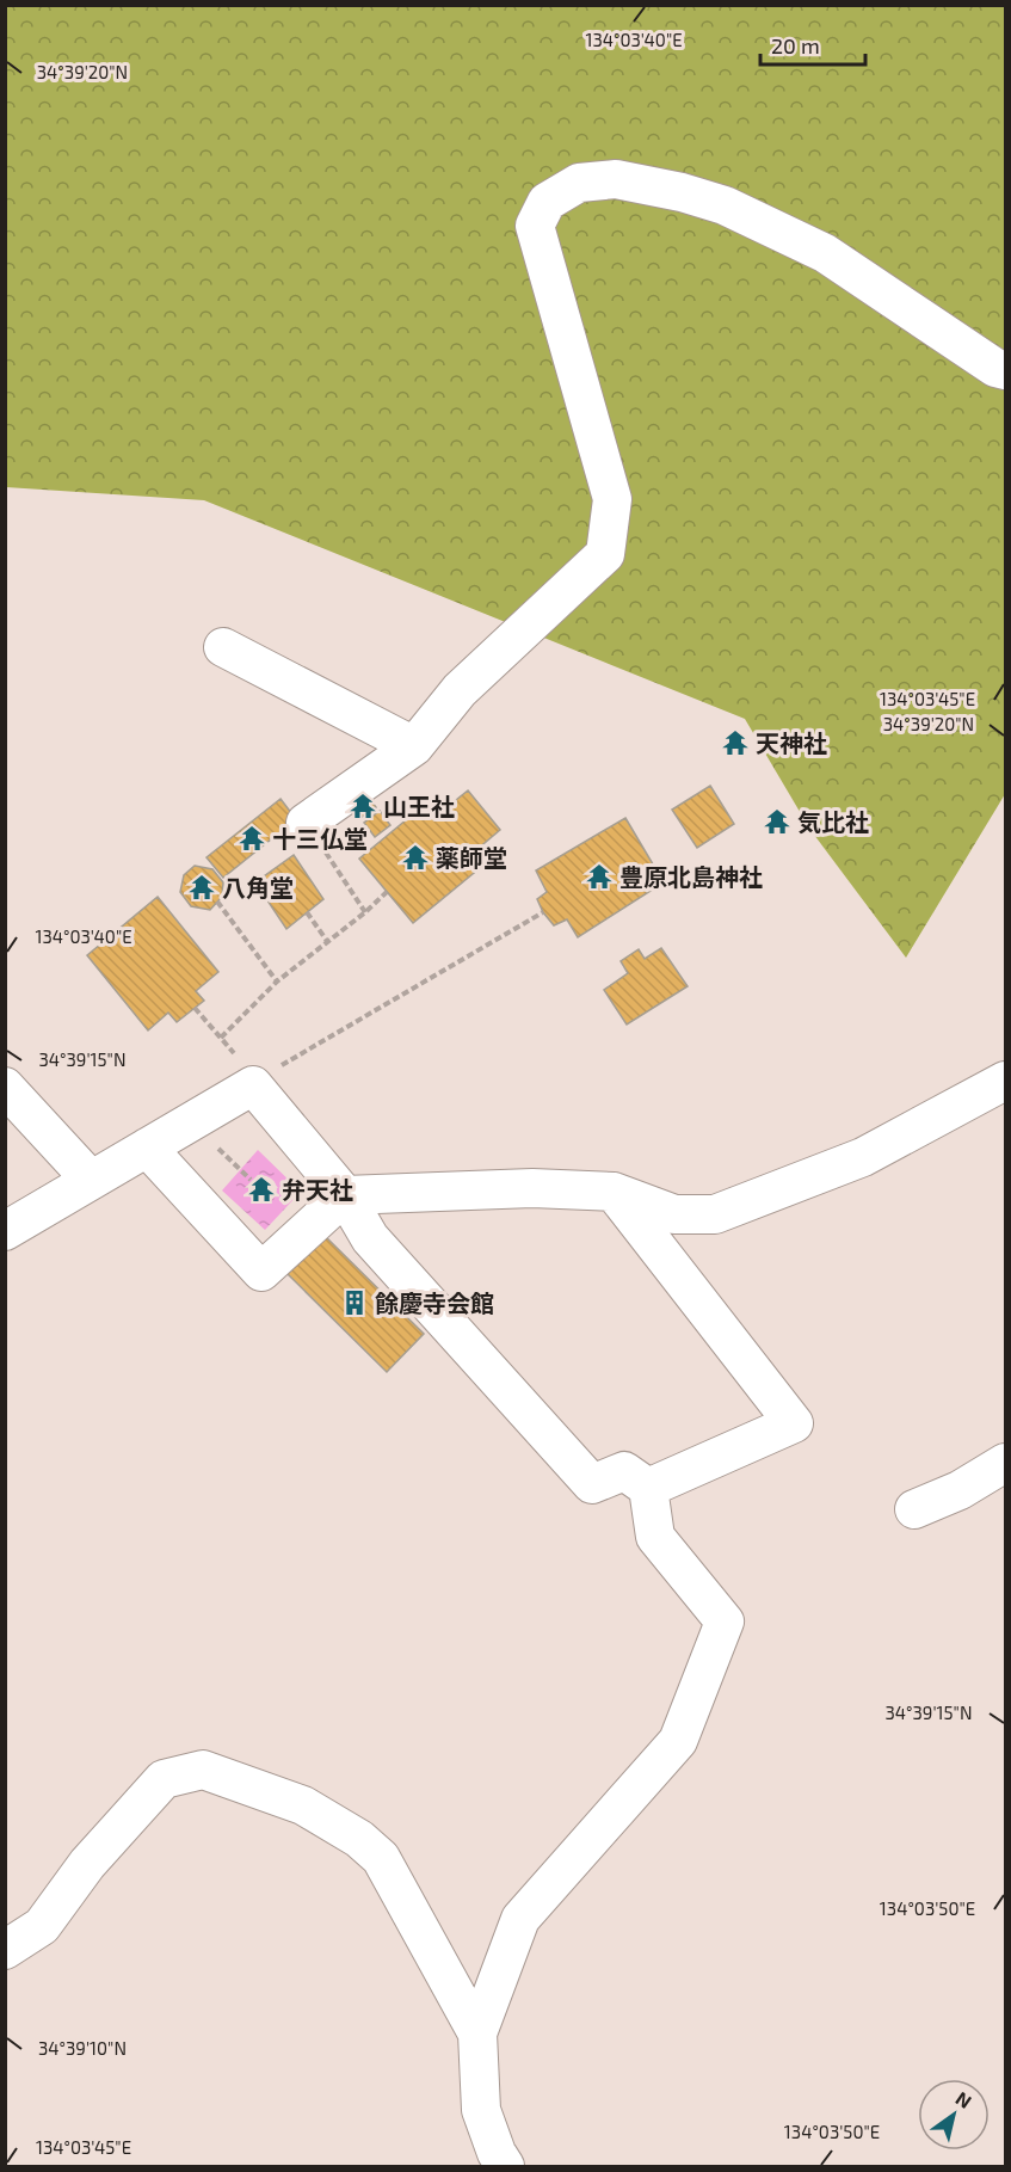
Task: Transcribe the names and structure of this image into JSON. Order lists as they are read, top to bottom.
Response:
{
  "places": {
    "temple": [
      "天神社",
      "山王社",
      "気比社",
      "十三仏堂",
      "薬師堂",
      "豊原北島神社",
      "八角堂",
      "弁天社"
    ],
    "building": ["餘慶寺会館"]
  },
  "scale_bar": "20 m",
  "north": "top right",
  "coordinates": [
    "134°03'40\"E",
    "34°39'20\"N",
    "134°03'45\"E",
    "34°39'15\"N",
    "134°03'50\"E",
    "34°39'10\"N"
  ]
}
